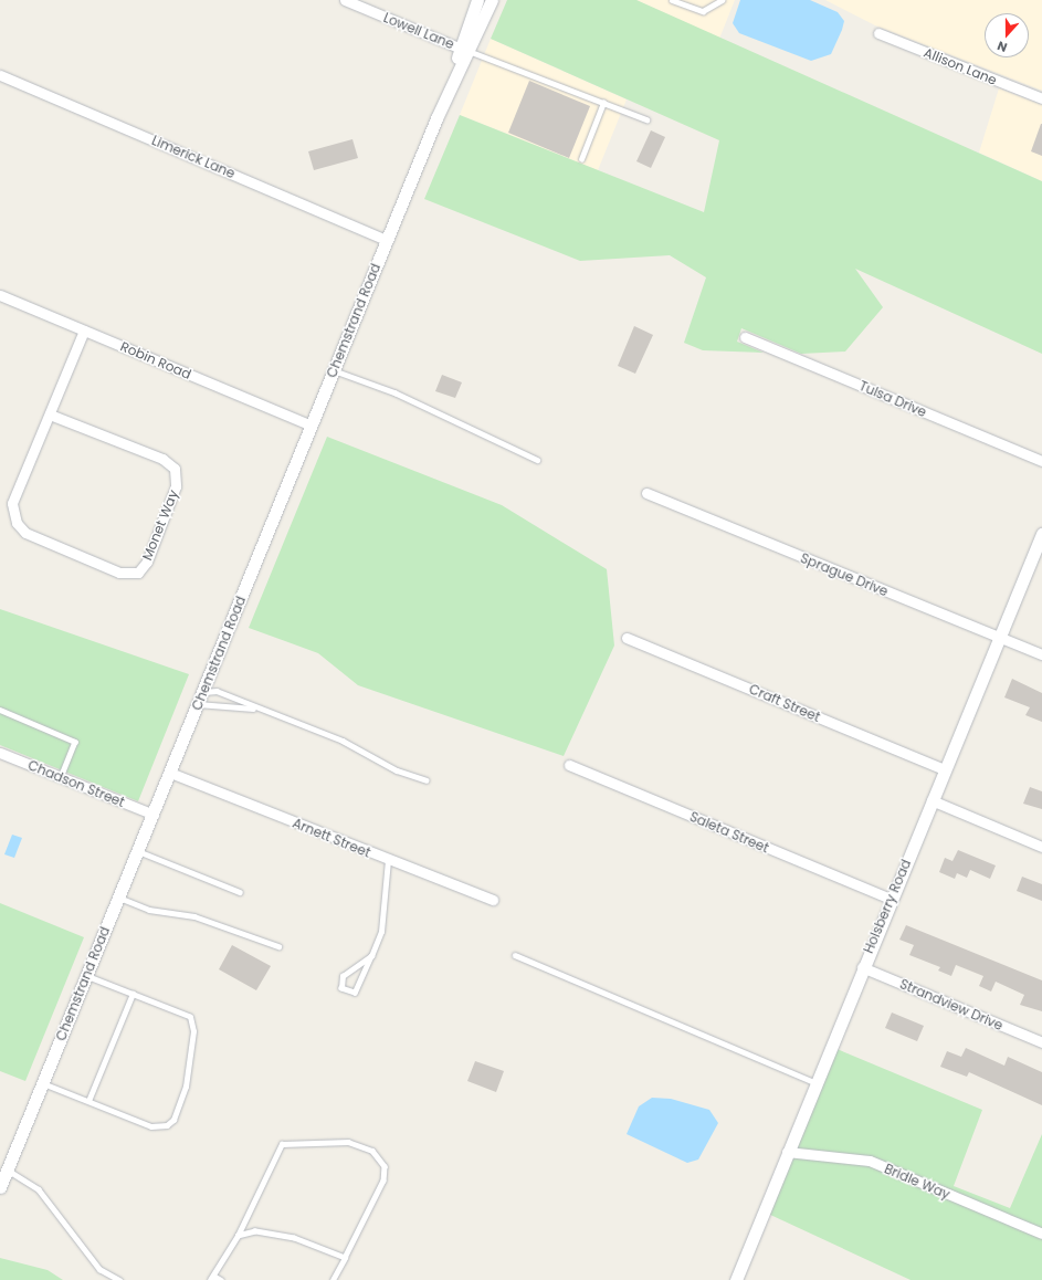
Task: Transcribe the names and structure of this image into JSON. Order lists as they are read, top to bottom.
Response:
{
  "streets": {
    "street": [
      "Lowell Lane",
      "Allison Lane",
      "Limerick Lane",
      "Chemstrand Road",
      "Robin Road",
      "Tulsa Drive",
      "Monet Way",
      "Sprague Drive",
      "Craft Street",
      "Chadson Street",
      "Saleta Street",
      "Arnett Street",
      "Holsberry Road",
      "Strandview Drive",
      "Bridle Way"
    ]
  },
  "crossings": [
    ["Lowell Lane", "Chemstrand Road"],
    ["Limerick Lane", "Chemstrand Road"],
    ["Chemstrand Road", "Robin Road"],
    ["Chemstrand Road", "Chadson Street"],
    ["Chemstrand Road", "Arnett Street"],
    ["Robin Road", "Monet Way"],
    ["Sprague Drive", "Holsberry Road"],
    ["Craft Street", "Holsberry Road"],
    ["Saleta Street", "Holsberry Road"],
    ["Holsberry Road", "Strandview Drive"],
    ["Holsberry Road", "Bridle Way"]
  ],
  "north": "bottom"
}
